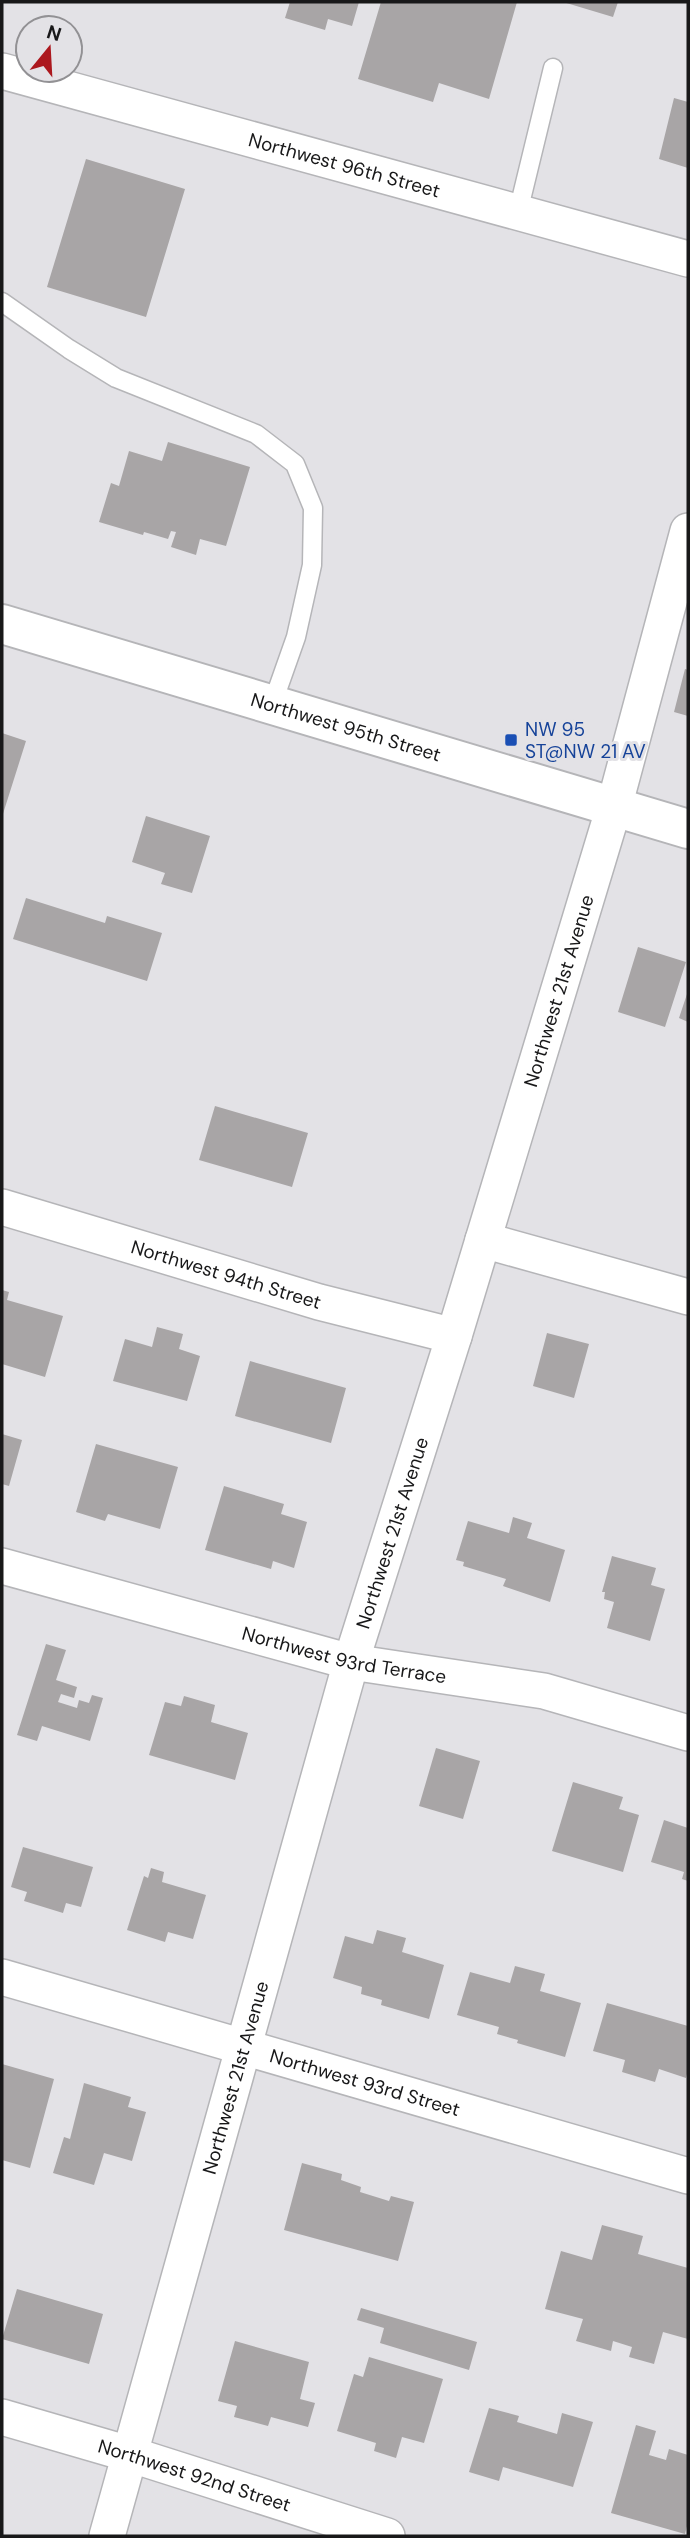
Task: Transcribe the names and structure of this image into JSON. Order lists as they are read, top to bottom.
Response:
{
  "streets": {
    "main road": ["Northwest 95th Street"],
    "street": [
      "Northwest 96th Street",
      "Northwest 21st Avenue",
      "Northwest 94th Street",
      "Northwest 93rd Terrace",
      "Northwest 93rd Street",
      "Northwest 92nd Street"
    ]
  },
  "crossings": [
    ["Northwest 95th Street", "Northwest 21st Avenue"],
    ["Northwest 21st Avenue", "Northwest 94th Street"],
    ["Northwest 21st Avenue", "Northwest 93rd Terrace"],
    ["Northwest 21st Avenue", "Northwest 93rd Street"],
    ["Northwest 21st Avenue", "Northwest 92nd Street"]
  ],
  "places": {
    "transit": ["NW 95 ST@NW 21 AV"]
  },
  "north": "top"
}
